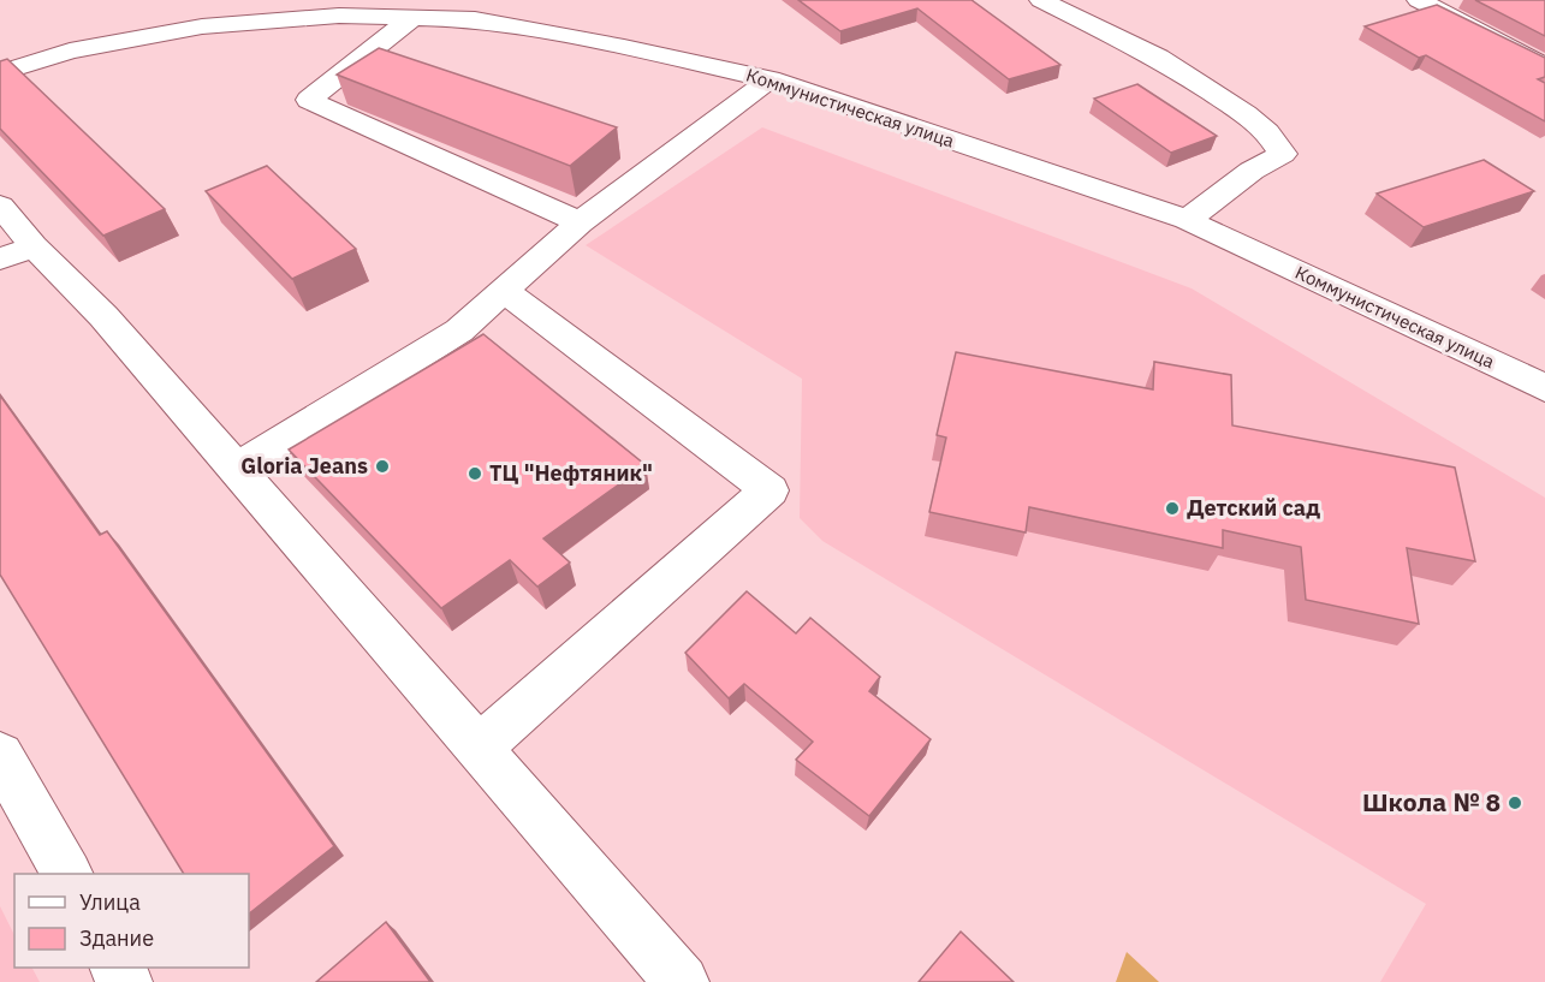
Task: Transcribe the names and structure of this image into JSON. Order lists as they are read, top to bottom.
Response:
{
  "streets": {
    "street": ["Коммунистическая улица"]
  },
  "places": [
    "Gloria Jeans",
    "ТЦ \"Нефтяник\"",
    "Детский сад",
    "Школа № 8"
  ],
  "legend": ["Улица", "Здание"]
}
